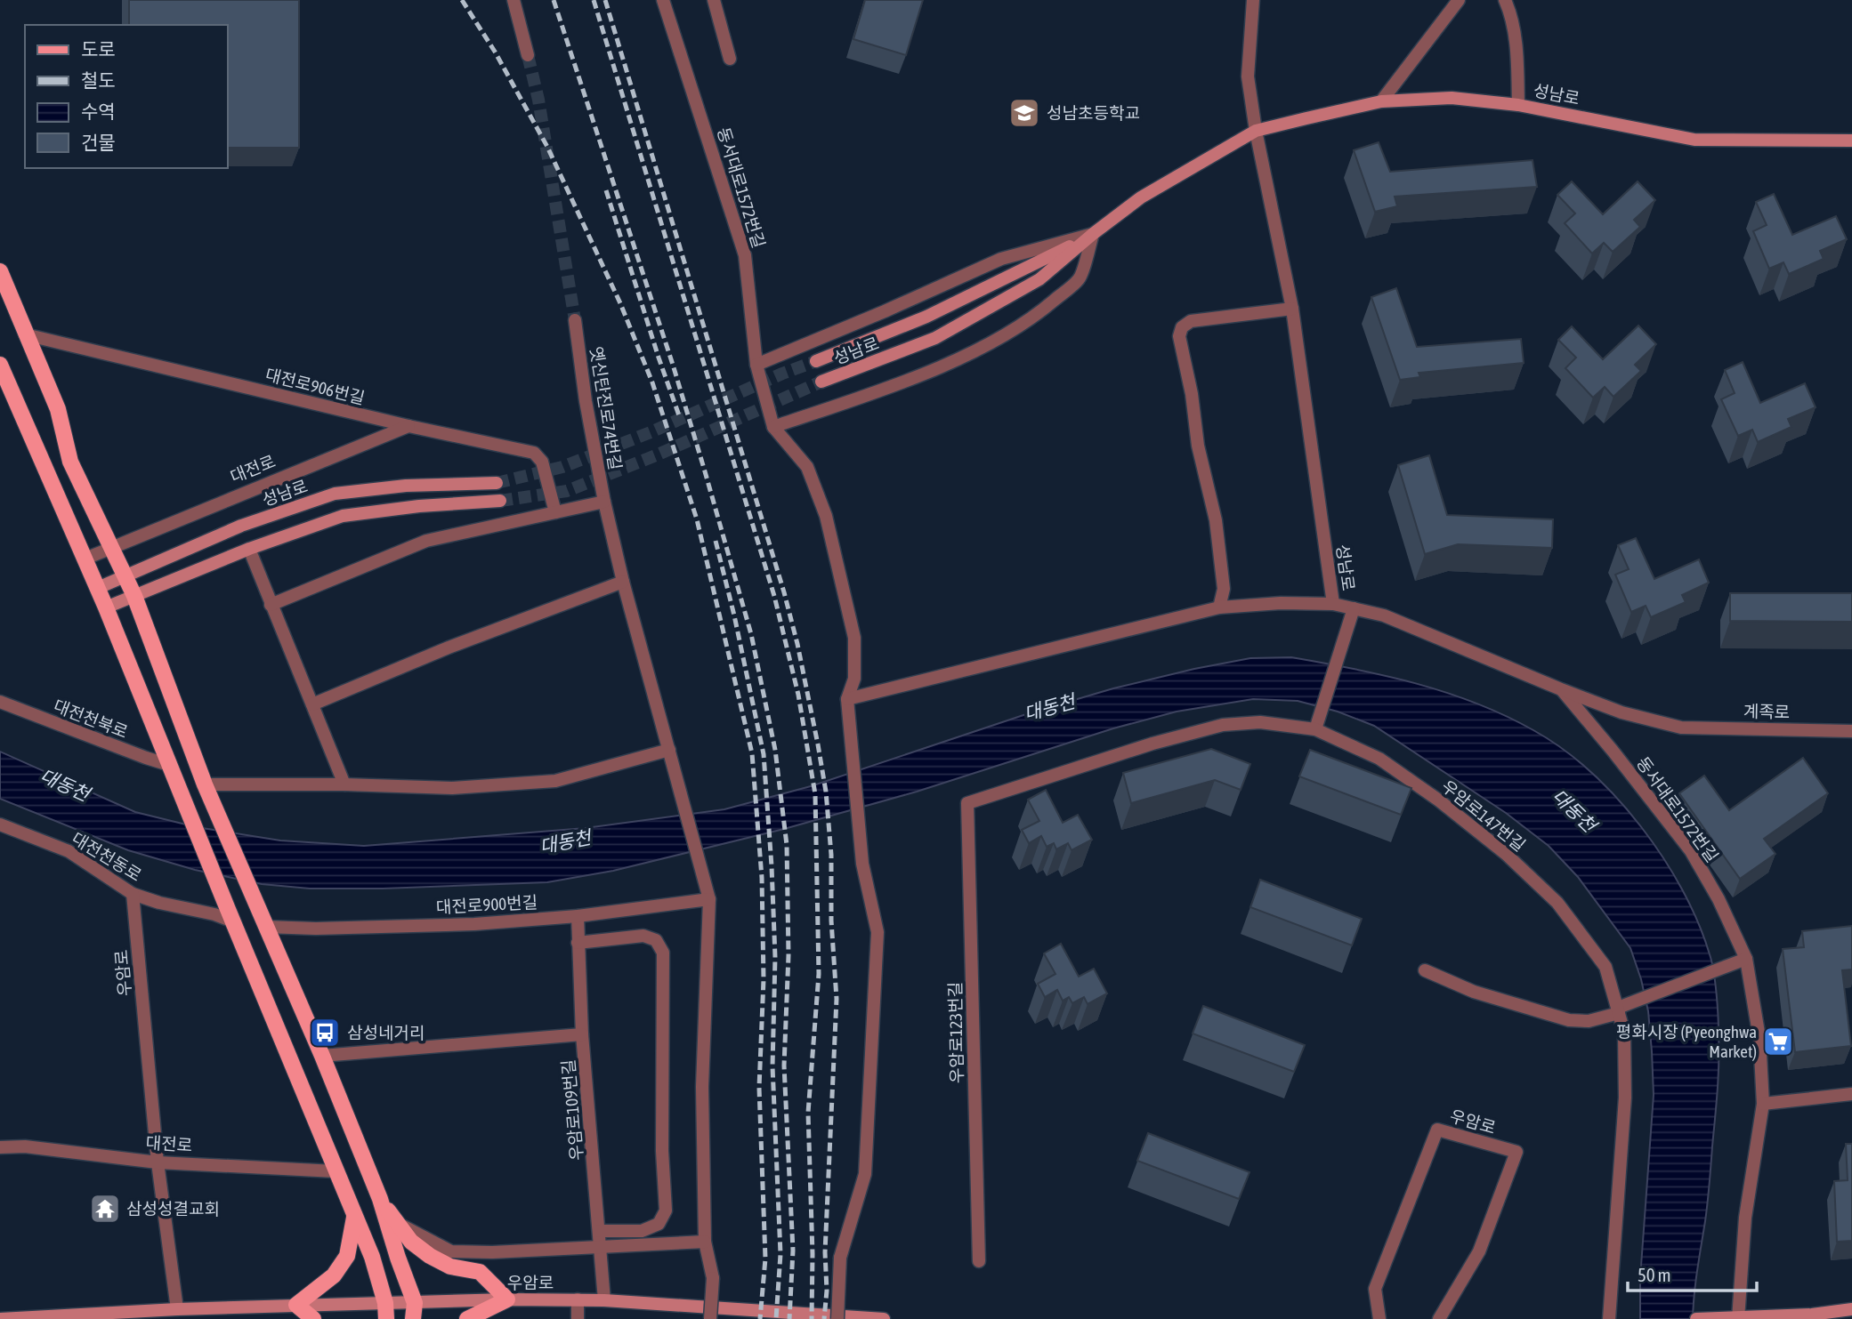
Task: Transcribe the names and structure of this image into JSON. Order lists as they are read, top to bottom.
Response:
{
  "streets": {
    "main road": ["성남로", "우암로"],
    "street": [
      "동서대로1572번길",
      "대전로906번길",
      "옛신탄진로74번길",
      "대전로",
      "계족로",
      "대전천북로",
      "우암로147번길",
      "대전천동로",
      "대전로900번길",
      "우암로123번길",
      "우암로109번길"
    ]
  },
  "crossings": [
    ["성남로", "계족로"],
    ["동서대로1572번길", "계족로"],
    ["대전로906번길", "대전로"],
    ["대전로", "우암로"],
    ["우암로147번길", "우암로123번길"],
    ["대전천동로", "우암로"],
    ["대전로900번길", "우암로109번길"],
    ["우암로", "우암로109번길"]
  ],
  "water": ["대동천"],
  "places": {
    "school or university": ["성남초등학교"],
    "bus stop": ["삼성네거리"],
    "supermarket": ["평화시장 (Pyeonghwa Market)"],
    "temple": ["삼성성결교회"]
  },
  "legend": [
    "도로",
    "철도",
    "수역",
    "건물"
  ],
  "scale_bar": "50 m"
}
